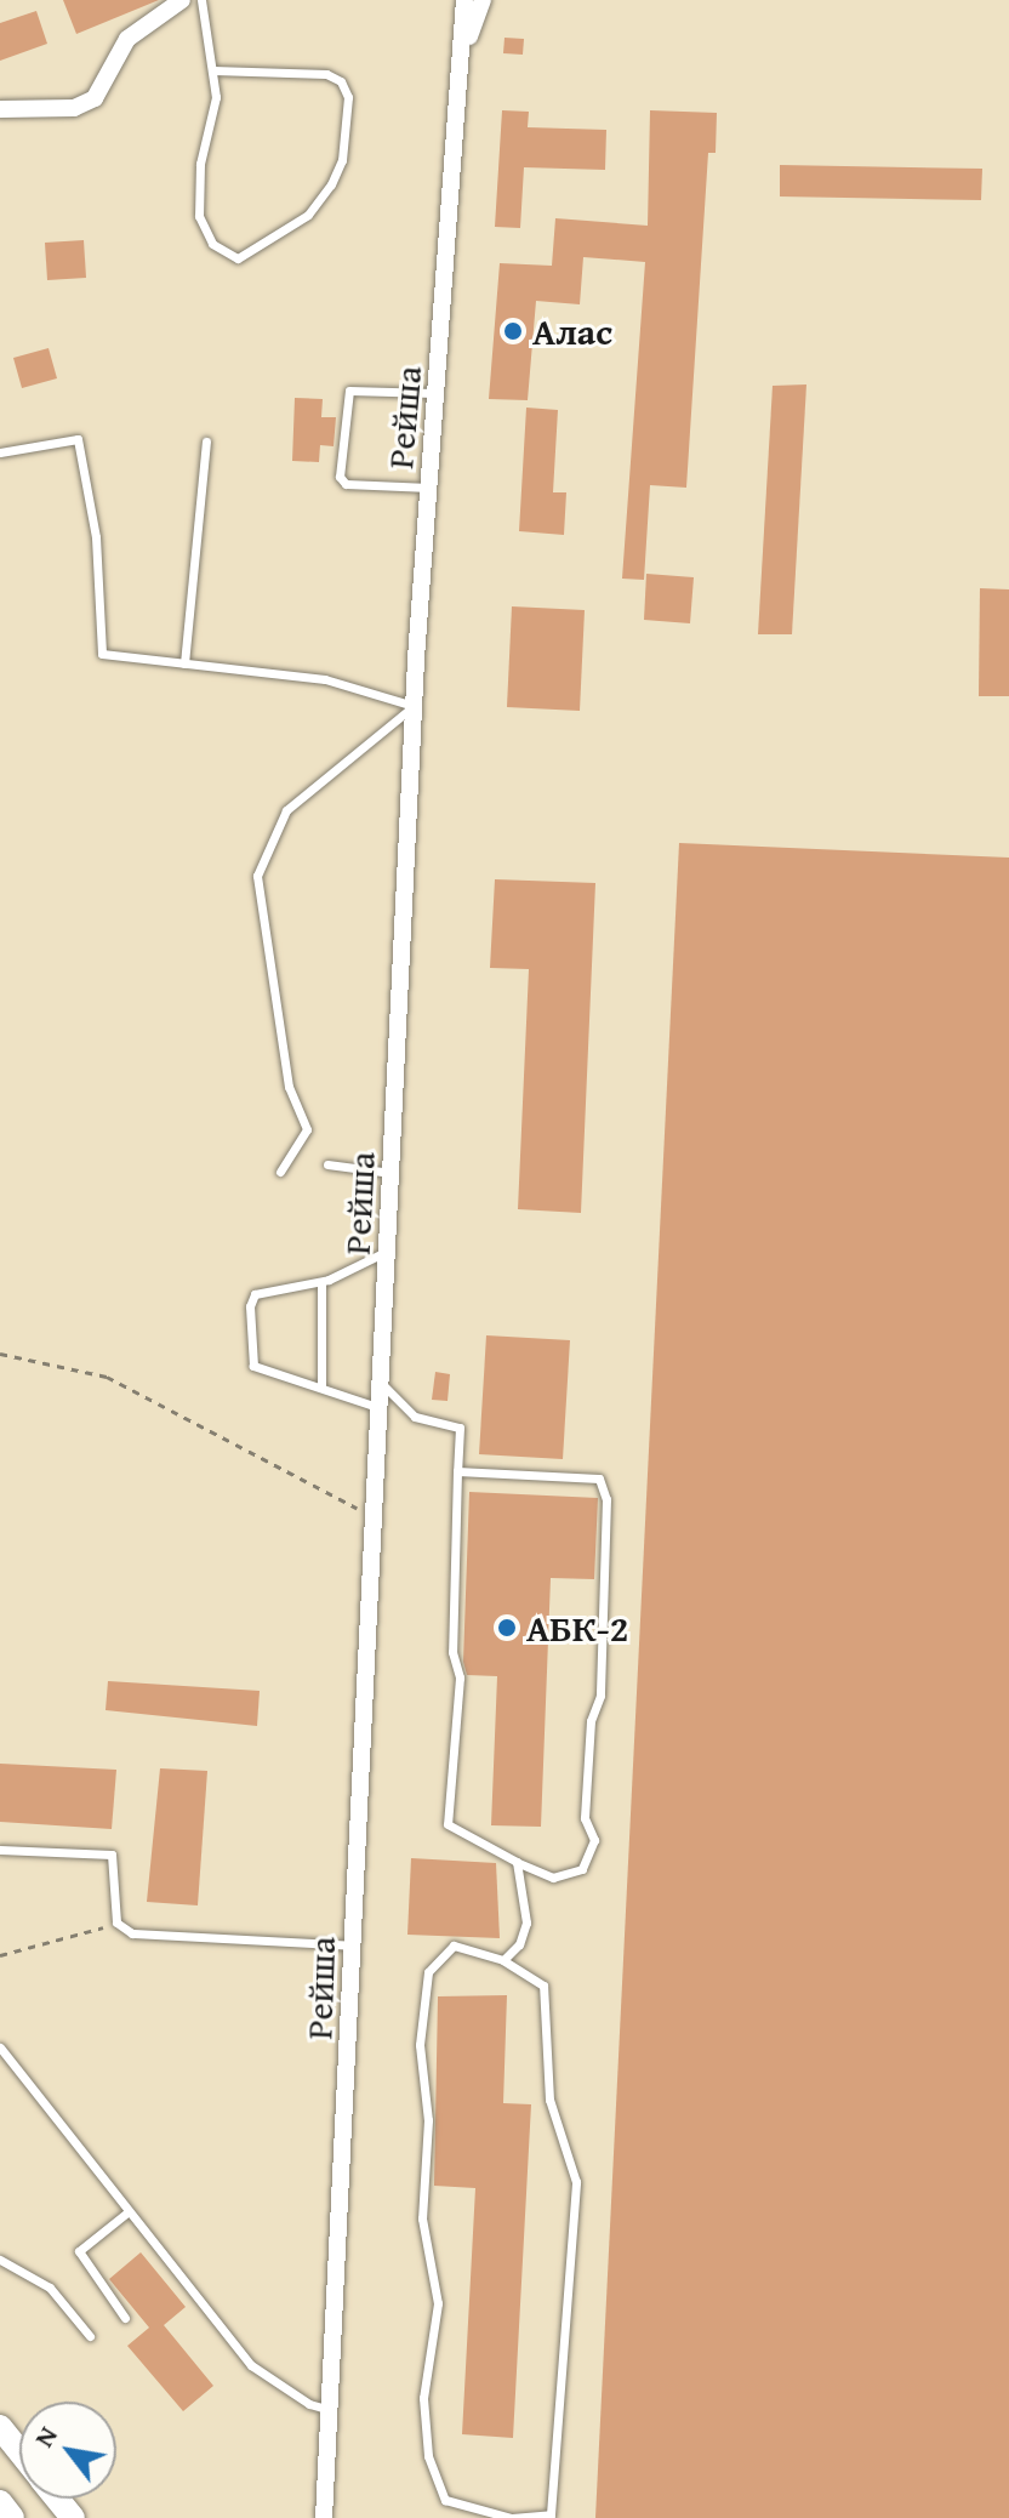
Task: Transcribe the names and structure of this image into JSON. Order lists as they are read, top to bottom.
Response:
{
  "streets": {
    "street": ["Рейша"]
  },
  "places": ["Алас", "АБК-2"],
  "north": "top left"
}
